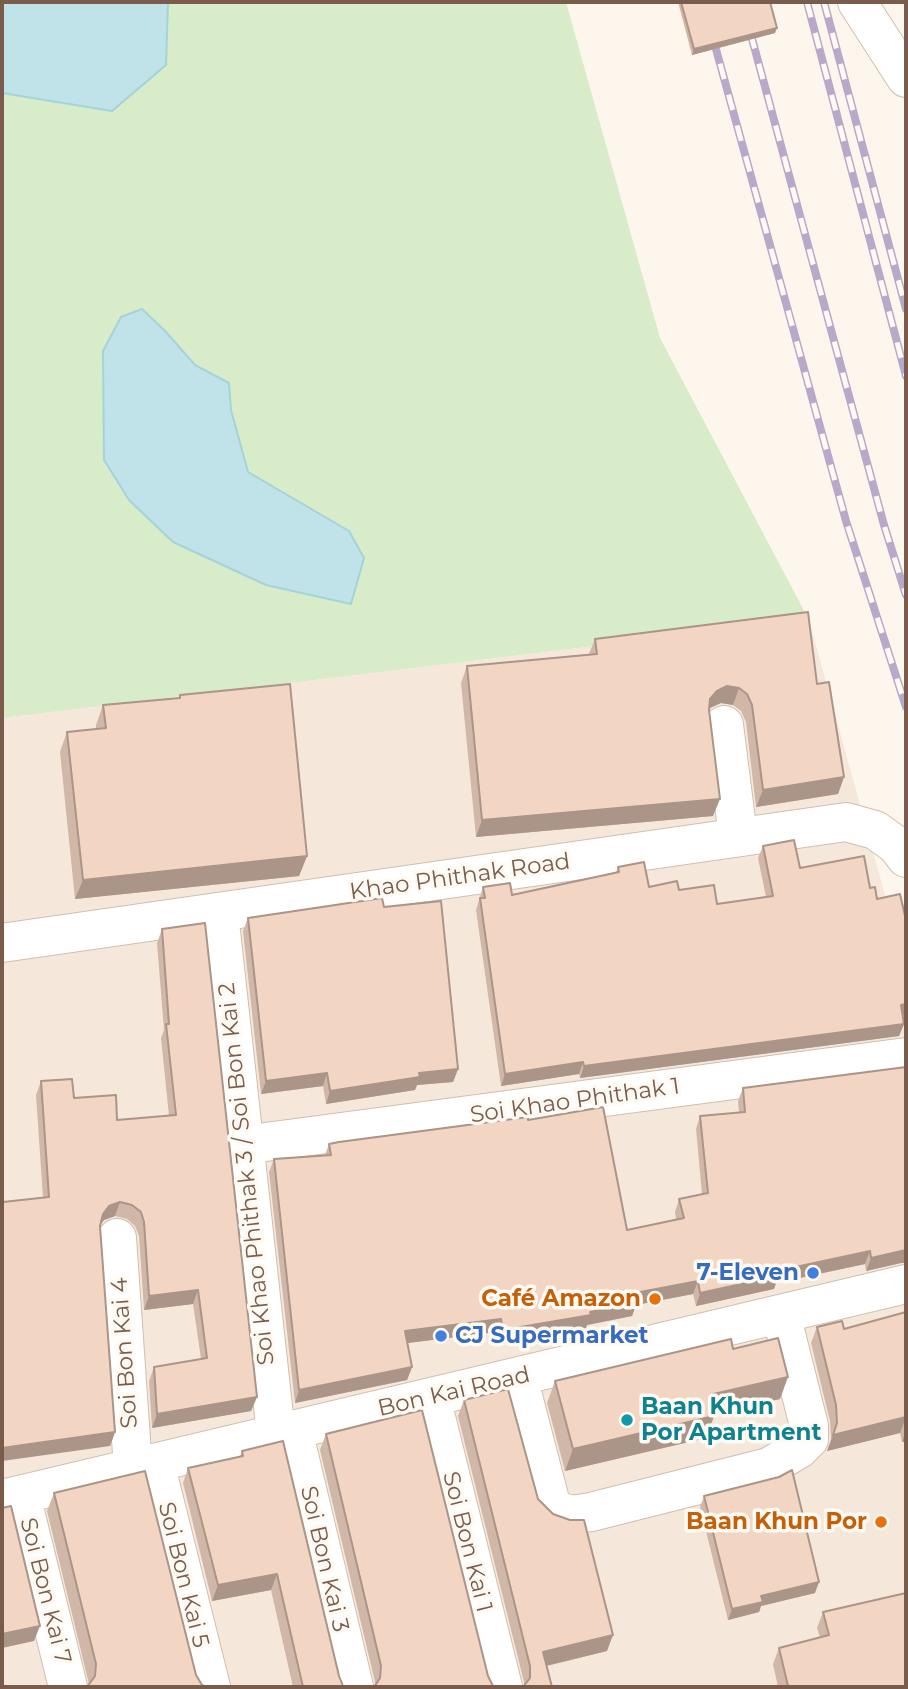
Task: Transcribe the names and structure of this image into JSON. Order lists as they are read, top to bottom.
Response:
{
  "streets": {
    "street": [
      "Khao Phithak Road",
      "Soi Khao Phithak 1",
      "Soi Khao Phithak 3 / Soi Bon Kai 2",
      "Soi Bon Kai 4",
      "Bon Kai Road",
      "Soi Bon Kai 1",
      "Soi Bon Kai 3",
      "Soi Bon Kai 5",
      "Soi Bon Kai 7"
    ]
  },
  "crossings": [
    ["Khao Phithak Road", "Soi Khao Phithak 3 / Soi Bon Kai 2"],
    ["Soi Khao Phithak 1", "Soi Khao Phithak 3 / Soi Bon Kai 2"],
    ["Soi Khao Phithak 3 / Soi Bon Kai 2", "Bon Kai Road"],
    ["Soi Khao Phithak 3 / Soi Bon Kai 2", "Soi Bon Kai 3"],
    ["Soi Bon Kai 4", "Bon Kai Road"],
    ["Soi Bon Kai 4", "Soi Bon Kai 5"],
    ["Bon Kai Road", "Soi Bon Kai 1"],
    ["Bon Kai Road", "Soi Bon Kai 3"],
    ["Bon Kai Road", "Soi Bon Kai 5"],
    ["Bon Kai Road", "Soi Bon Kai 7"]
  ],
  "places": [
    "7-Eleven",
    "Café Amazon",
    "CJ Supermarket",
    "Baan Khun Por Apartment",
    "Baan Khun Por"
  ]
}
